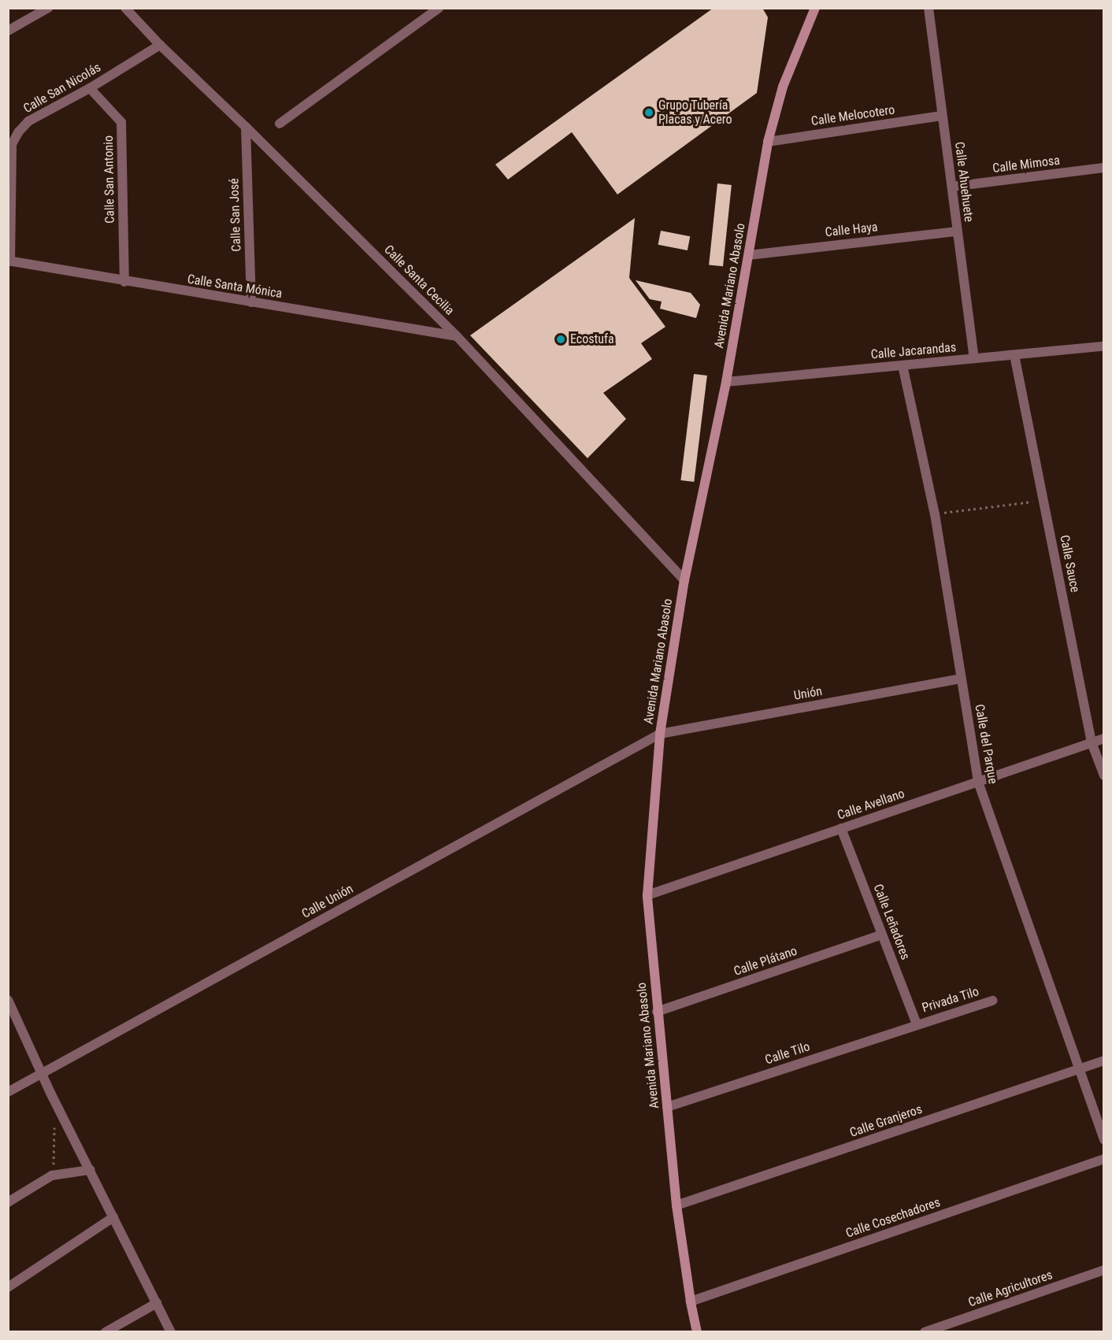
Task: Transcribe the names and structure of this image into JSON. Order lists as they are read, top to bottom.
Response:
{
  "streets": {
    "street": [
      "Calle San Nicolás",
      "Calle Melocotero",
      "Calle Mimosa",
      "Calle San Antonio",
      "Calle Ahuehuete",
      "Calle San José",
      "Calle Haya",
      "Calle Santa Cecilia",
      "Avenida Mariano Abasolo",
      "Calle Santa Mónica",
      "Calle Jacarandas",
      "Calle Sauce",
      "Unión",
      "Calle del Parque",
      "Calle Avellano",
      "Calle Unión",
      "Calle Leñadores",
      "Calle Plátano",
      "Privada Tilo",
      "Calle Tilo",
      "Calle Granjeros",
      "Calle Cosechadores",
      "Calle Agricultores"
    ]
  },
  "crossings": [
    ["Calle San Nicolás", "Calle San Antonio"],
    ["Calle San Nicolás", "Calle Santa Cecilia"],
    ["Calle San Nicolás", "Calle Santa Mónica"],
    ["Calle Melocotero", "Calle Ahuehuete"],
    ["Calle Melocotero", "Avenida Mariano Abasolo"],
    ["Calle Mimosa", "Calle Ahuehuete"],
    ["Calle San Antonio", "Calle Santa Mónica"],
    ["Calle Ahuehuete", "Calle Haya"],
    ["Calle Ahuehuete", "Calle Jacarandas"],
    ["Calle San José", "Calle Santa Cecilia"],
    ["Calle San José", "Calle Santa Mónica"],
    ["Calle Haya", "Avenida Mariano Abasolo"],
    ["Calle Santa Cecilia", "Avenida Mariano Abasolo"],
    ["Calle Santa Cecilia", "Calle Santa Mónica"],
    ["Avenida Mariano Abasolo", "Calle Jacarandas"],
    ["Avenida Mariano Abasolo", "Unión"],
    ["Avenida Mariano Abasolo", "Calle Avellano"],
    ["Avenida Mariano Abasolo", "Calle Unión"],
    ["Avenida Mariano Abasolo", "Calle Plátano"],
    ["Avenida Mariano Abasolo", "Calle Tilo"],
    ["Avenida Mariano Abasolo", "Calle Granjeros"],
    ["Avenida Mariano Abasolo", "Calle Cosechadores"],
    ["Calle Jacarandas", "Calle Sauce"],
    ["Calle Jacarandas", "Calle del Parque"],
    ["Calle Sauce", "Calle Avellano"],
    ["Unión", "Calle del Parque"],
    ["Unión", "Calle Unión"],
    ["Calle del Parque", "Calle Avellano"],
    ["Calle del Parque", "Calle Granjeros"],
    ["Calle Avellano", "Calle Leñadores"],
    ["Calle Leñadores", "Calle Plátano"],
    ["Calle Leñadores", "Privada Tilo"],
    ["Calle Leñadores", "Calle Tilo"],
    ["Privada Tilo", "Calle Tilo"]
  ],
  "places": ["Grupo Tubería Placas y Acero", "Ecostufa"]
}
